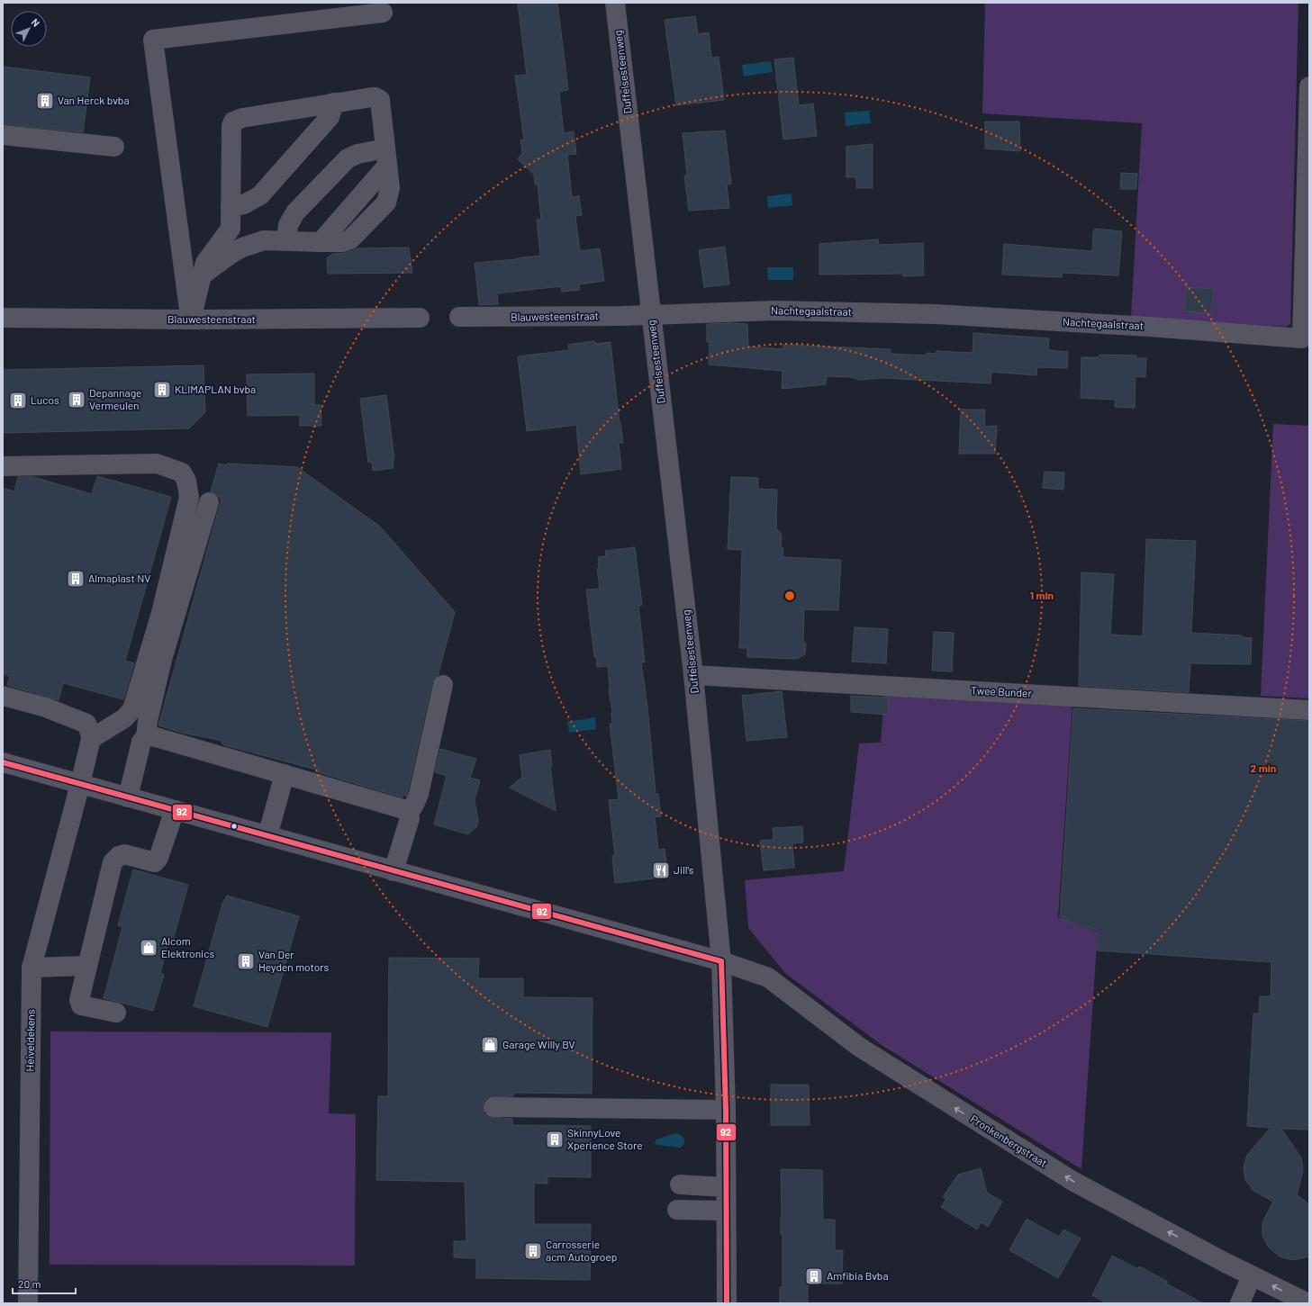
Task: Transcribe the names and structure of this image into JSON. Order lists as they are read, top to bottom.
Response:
{
  "streets": {
    "street": [
      "Duffelsesteenweg",
      "Nachtegaalstraat",
      "Blauwesteenstraat",
      "Twee Bunder",
      "Heiveldekens",
      "Pronkenbergstraat"
    ]
  },
  "crossings": [
    ["Duffelsesteenweg", "Nachtegaalstraat"],
    ["Duffelsesteenweg", "Blauwesteenstraat"],
    ["Duffelsesteenweg", "Twee Bunder"],
    ["Duffelsesteenweg", "Pronkenbergstraat"],
    ["Nachtegaalstraat", "Blauwesteenstraat"],
    ["Heiveldekens", "Pronkenbergstraat"]
  ],
  "one_way": ["Pronkenbergstraat"],
  "places": {
    "building": [
      "Van Herck bvba",
      "KLIMAPLAN bvba",
      "Depannage Vermeulen",
      "Lucos",
      "Almaplast NV",
      "Van Der Heyden motors",
      "SkinnyLove Xperience Store",
      "Carrosserie acm Autogroep",
      "Amfibia Bvba"
    ],
    "restaurant": ["Jill's"],
    "shop": ["Alcom Elektronics", "Garage Willy BV"]
  },
  "lines": ["transit line 92"],
  "scale_bar": "20 m",
  "north": "top right",
  "rings": ["1 min", "2 min"]
}
